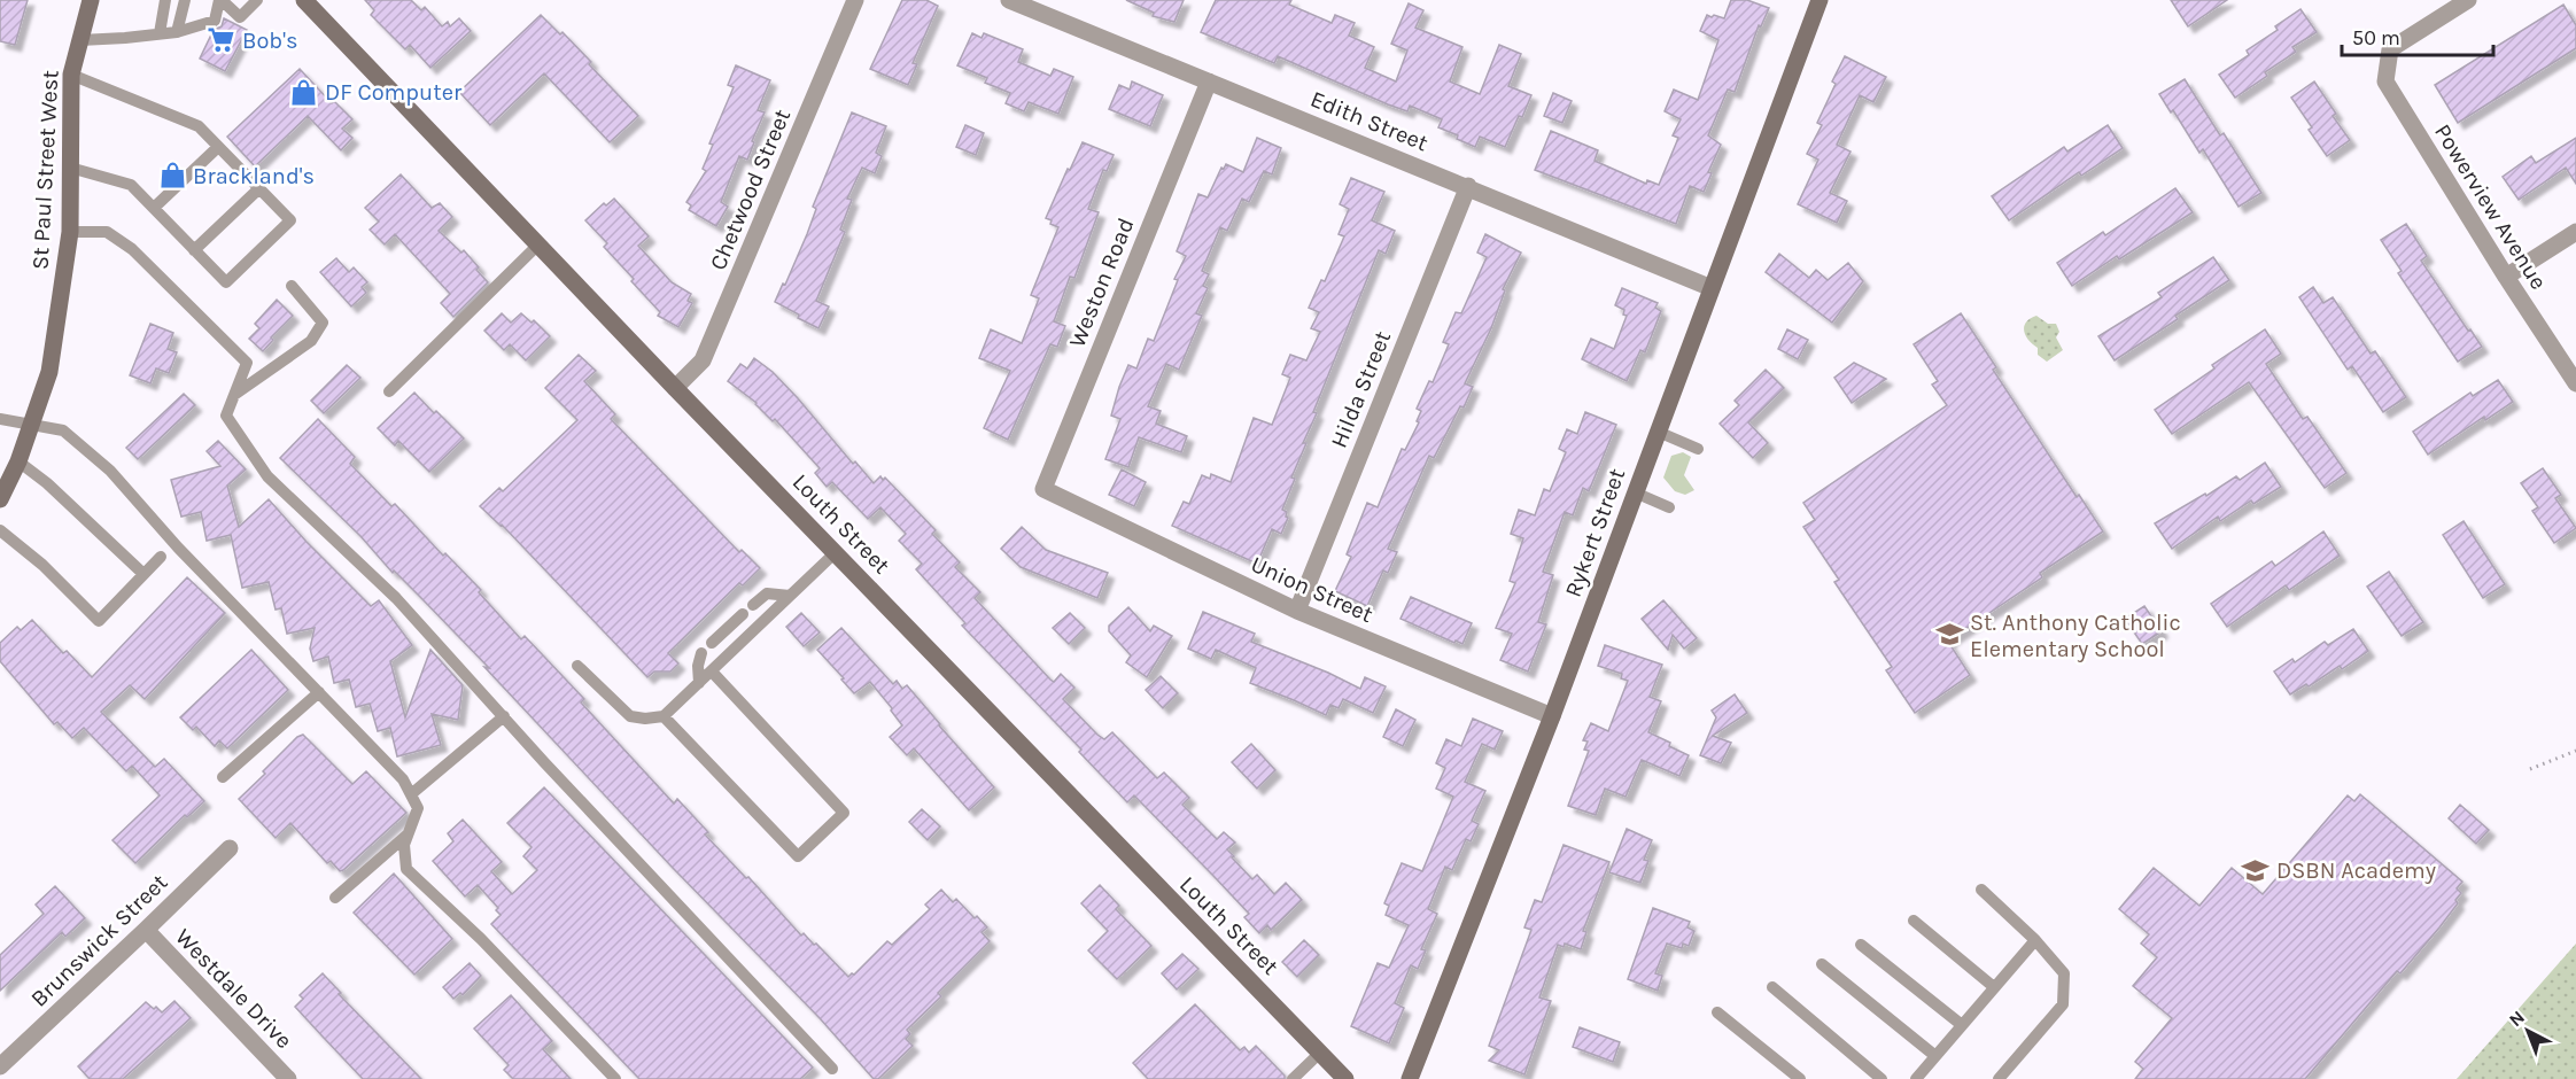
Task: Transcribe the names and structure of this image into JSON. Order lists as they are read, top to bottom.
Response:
{
  "streets": {
    "main road": ["St Paul Street West", "Louth Street", "Rykert Street"],
    "street": [
      "Edith Street",
      "Chetwood Street",
      "Powerview Avenue",
      "Weston Road",
      "Hilda Street",
      "Union Street",
      "Brunswick Street",
      "Westdale Drive"
    ]
  },
  "crossings": [
    ["Edith Street", "Weston Road"],
    ["Edith Street", "Hilda Street"],
    ["Edith Street", "Rykert Street"],
    ["Chetwood Street", "Louth Street"],
    ["Weston Road", "Union Street"],
    ["Hilda Street", "Union Street"],
    ["Rykert Street", "Union Street"],
    ["Brunswick Street", "Westdale Drive"]
  ],
  "places": {
    "supermarket": ["Bob's"],
    "shop": ["DF Computer", "Brackland's"],
    "school or university": ["St. Anthony Catholic Elementary School", "DSBN Academy"]
  },
  "scale_bar": "50 m",
  "north": "top left"
}
